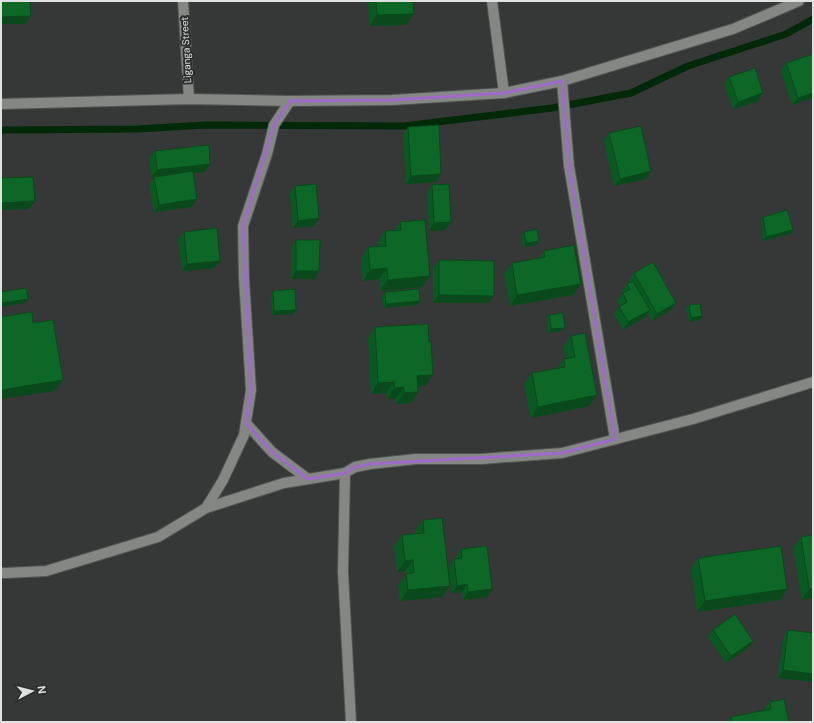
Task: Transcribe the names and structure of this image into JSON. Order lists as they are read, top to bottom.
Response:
{
  "streets": {
    "street": ["Liganga Street"]
  },
  "north": "right"
}
